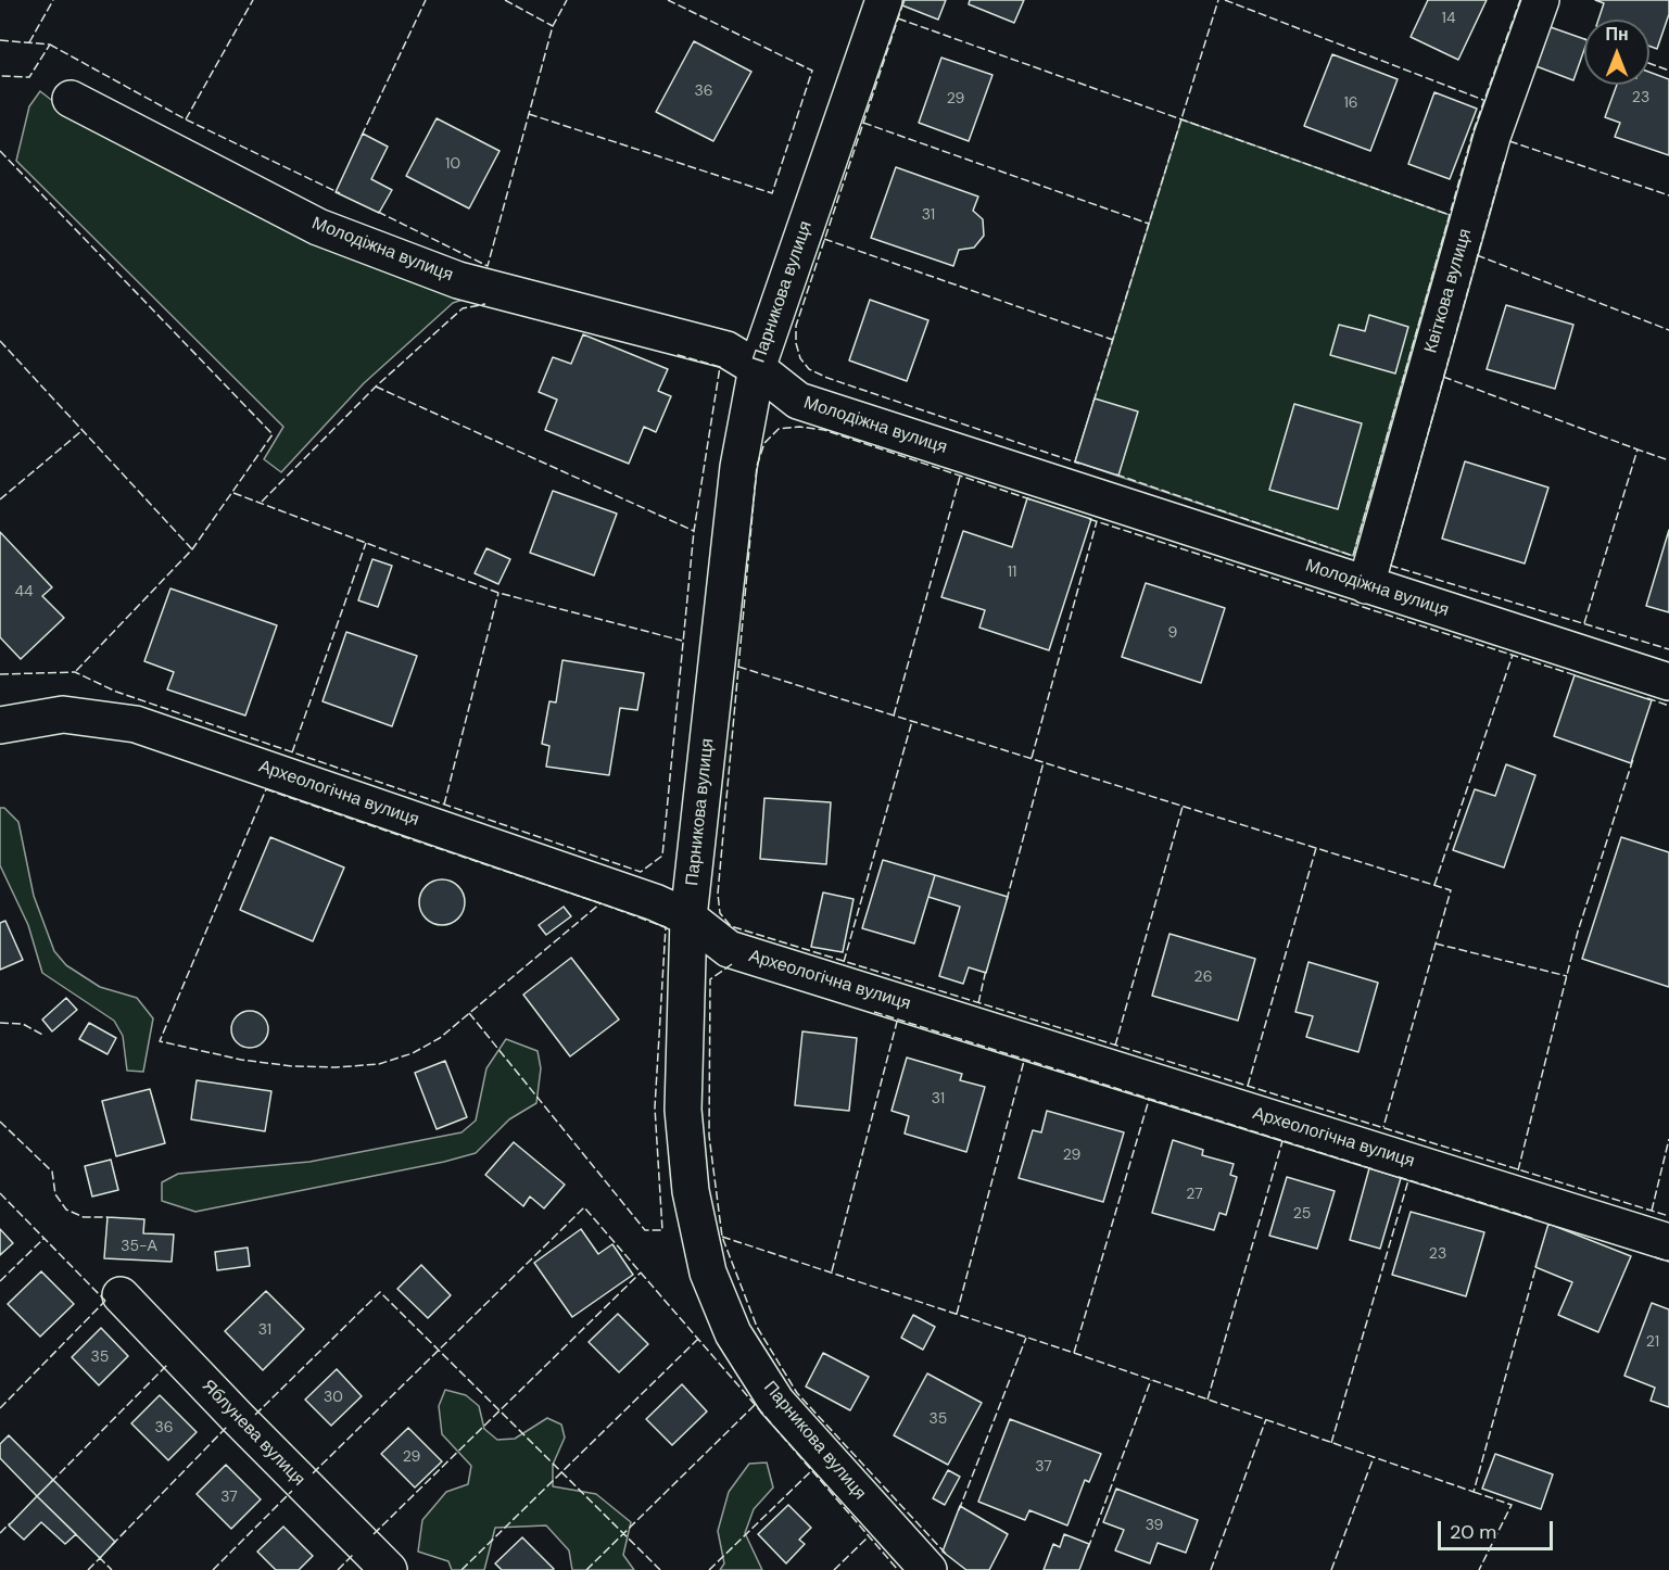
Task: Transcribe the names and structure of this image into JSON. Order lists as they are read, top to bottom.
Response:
{
  "streets": {
    "street": [
      "Молодіжна вулиця",
      "Квіткова вулиця",
      "Парникова вулиця",
      "Археологічна вулиця",
      "Яблунева вулиця"
    ]
  },
  "crossings": [
    ["Молодіжна вулиця", "Квіткова вулиця"],
    ["Молодіжна вулиця", "Парникова вулиця"],
    ["Парникова вулиця", "Археологічна вулиця"]
  ],
  "house_numbers": [
    "14",
    "36",
    "23",
    "29",
    "16",
    "10",
    "31",
    "11",
    "44",
    "9",
    "26",
    "31",
    "29",
    "27",
    "25",
    "35-А",
    "23",
    "31",
    "21",
    "35",
    "30",
    "35",
    "36",
    "29",
    "37",
    "37",
    "39"
  ],
  "scale_bar": "20 m",
  "north": "top"
}
